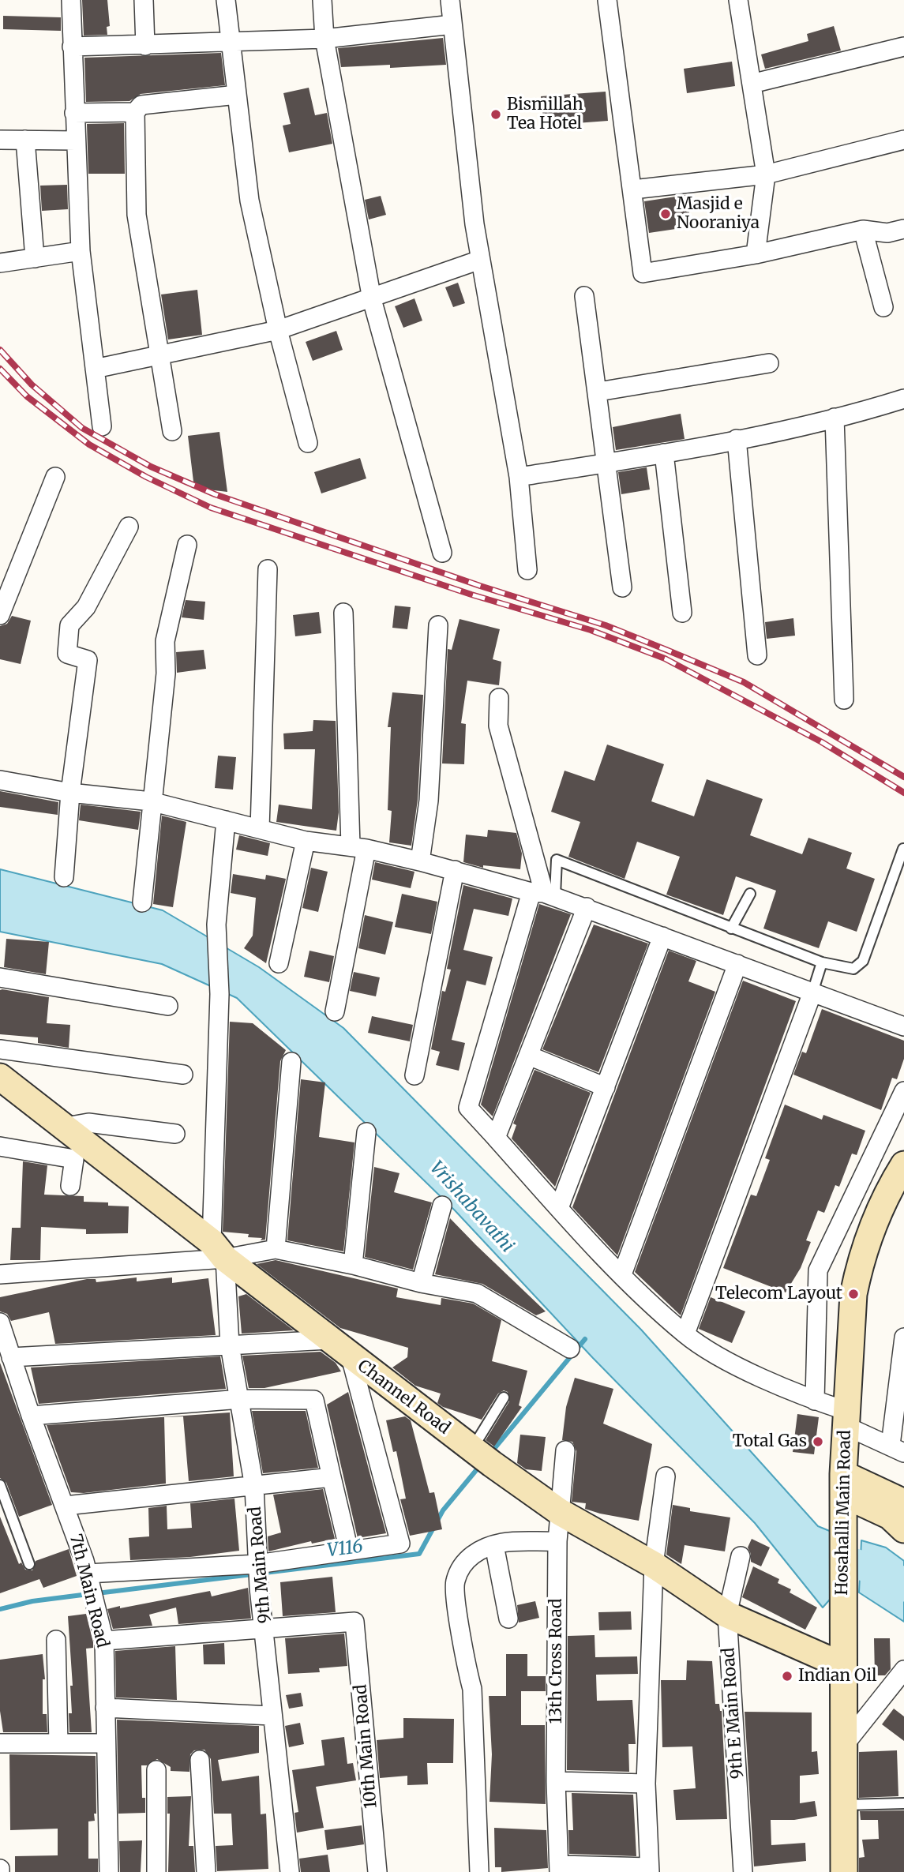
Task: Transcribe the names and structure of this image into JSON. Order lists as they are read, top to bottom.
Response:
{
  "streets": {
    "street": [
      "Channel Road",
      "Hosahalli Main Road",
      "9th Main Road",
      "7th Main Road",
      "13th Cross Road",
      "9th E Main Road",
      "10th Main Road"
    ]
  },
  "crossings": [
    ["Channel Road", "Hosahalli Main Road"],
    ["Channel Road", "9th Main Road"],
    ["Channel Road", "13th Cross Road"],
    ["Channel Road", "9th E Main Road"],
    ["9th Main Road", "10th Main Road"]
  ],
  "water": ["Vrishabavathi", "V116"],
  "places": [
    "Bismillah Tea Hotel",
    "Masjid e Nooraniya",
    "Telecom Layout",
    "Total Gas",
    "Indian Oil"
  ]
}
